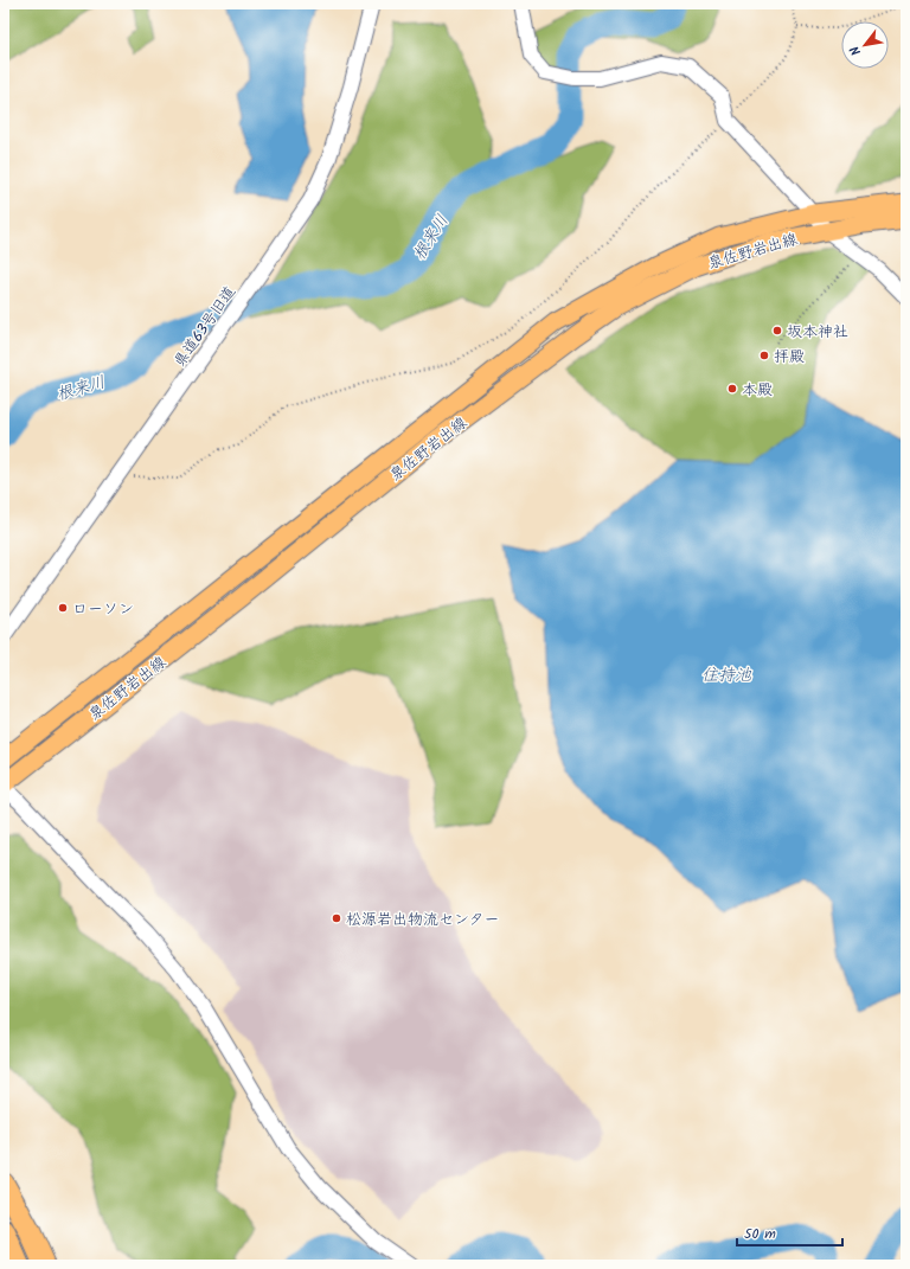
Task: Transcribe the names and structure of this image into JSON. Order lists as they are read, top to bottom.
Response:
{
  "streets": {
    "main road": ["泉佐野岩出線"],
    "street": ["県道63号旧道"]
  },
  "water": ["根来川", "住持池"],
  "places": [
    "坂本神社",
    "拝殿",
    "本殿",
    "ローソン",
    "松源岩出物流センター"
  ],
  "scale_bar": "50 m",
  "north": "bottom left"
}
